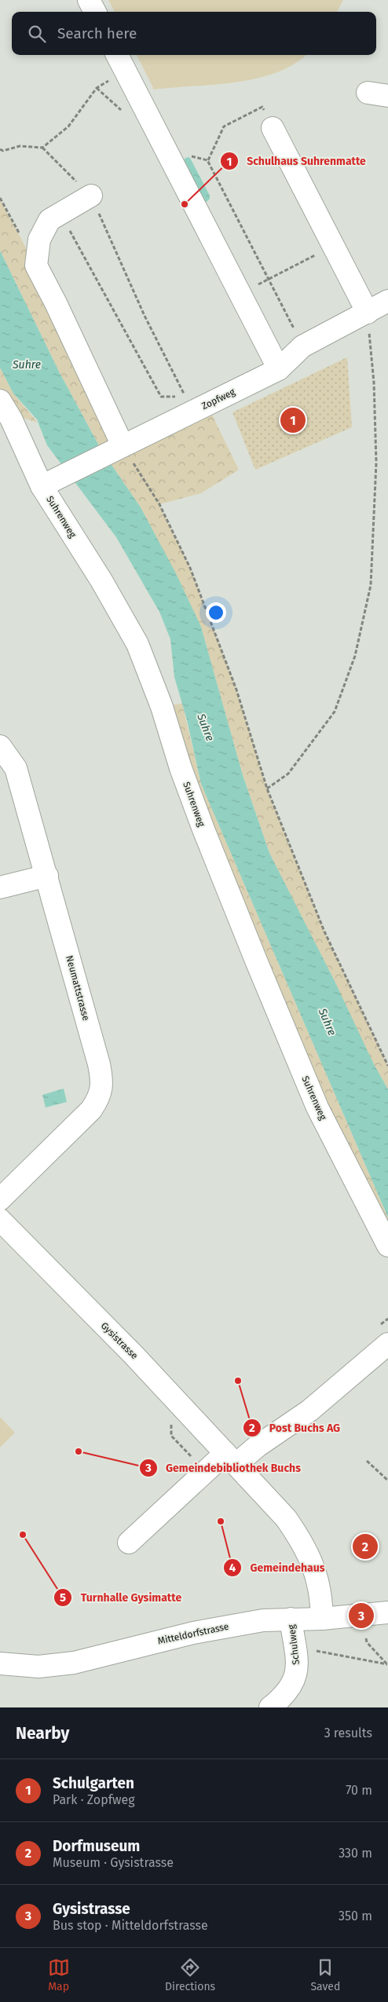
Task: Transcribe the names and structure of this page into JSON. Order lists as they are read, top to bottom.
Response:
{
  "streets": {
    "street": [
      "Zopfweg",
      "Suhrenweg",
      "Neumattstrasse",
      "Gysistrasse",
      "Mitteldorfstrasse",
      "Schulweg"
    ]
  },
  "crossings": [
    ["Zopfweg", "Suhrenweg"],
    ["Gysistrasse", "Mitteldorfstrasse"],
    ["Mitteldorfstrasse", "Schulweg"]
  ],
  "water": ["Suhre"],
  "places": [
    "Schulhaus Suhrenmatte",
    "Post Buchs AG",
    "Gemeindebibliothek Buchs",
    "Gemeindehaus",
    "Turnhalle Gysimatte"
  ],
  "page": {
    "search": "Search here",
    "pins": ["1", "2", "3"],
    "heading": ["Nearby", "3 results"],
    "list": [
      {
        "mark": "1",
        "name": "Schulgarten",
        "note": "Park · Zopfweg",
        "value": "70 m"
      },
      {
        "mark": "2",
        "name": "Dorfmuseum",
        "note": "Museum · Gysistrasse",
        "value": "330 m"
      },
      {
        "mark": "3",
        "name": "Gysistrasse",
        "note": "Bus stop · Mitteldorfstrasse",
        "value": "350 m"
      }
    ],
    "nav": ["Map", "Directions", "Saved"]
  }
}
